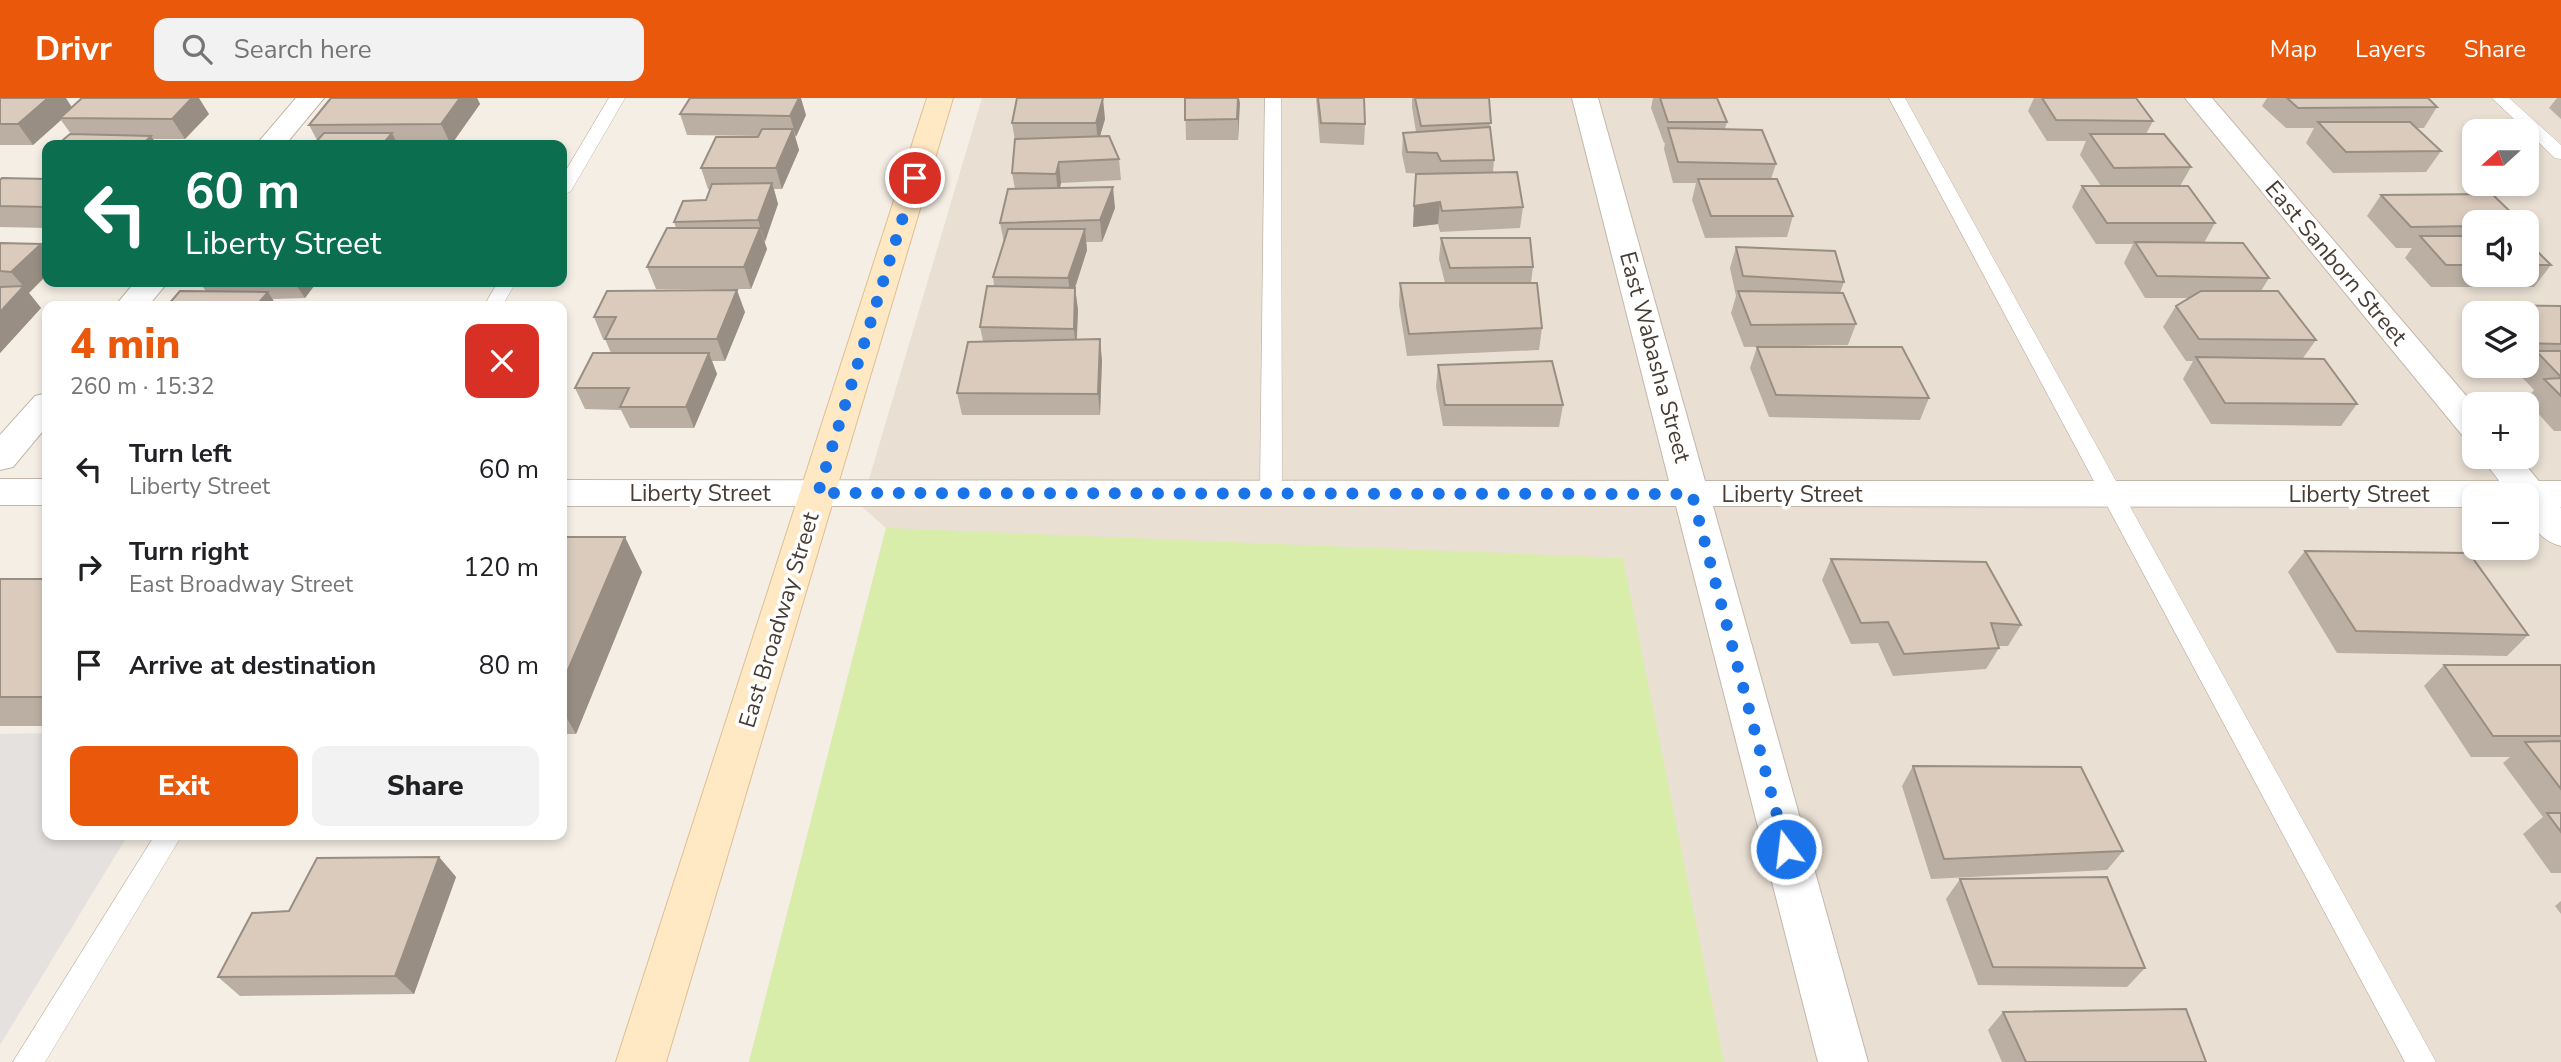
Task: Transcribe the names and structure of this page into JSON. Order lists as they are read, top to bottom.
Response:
{
  "streets": {
    "main road": ["East Broadway Street"],
    "street": ["East Sanborn Street", "East Wabasha Street", "Liberty Street"]
  },
  "crossings": [
    ["East Wabasha Street", "Liberty Street"],
    ["Liberty Street", "East Broadway Street"]
  ],
  "north": "left",
  "page": {
    "header": "Drivr",
    "search": "Search here",
    "nav": ["Map", "Layers", "Share"],
    "map_buttons": ["+", "−"],
    "turn": ["60 m", "Liberty Street"],
    "heading": ["4 min", "260 m · 15:32"],
    "list": [
      {
        "name": "Turn left",
        "note": "Liberty Street",
        "value": "60 m"
      },
      {
        "name": "Turn right",
        "note": "East Broadway Street",
        "value": "120 m"
      },
      {
        "name": "Arrive at destination",
        "value": "80 m"
      }
    ],
    "buttons": ["Exit", "Share"]
  }
}
